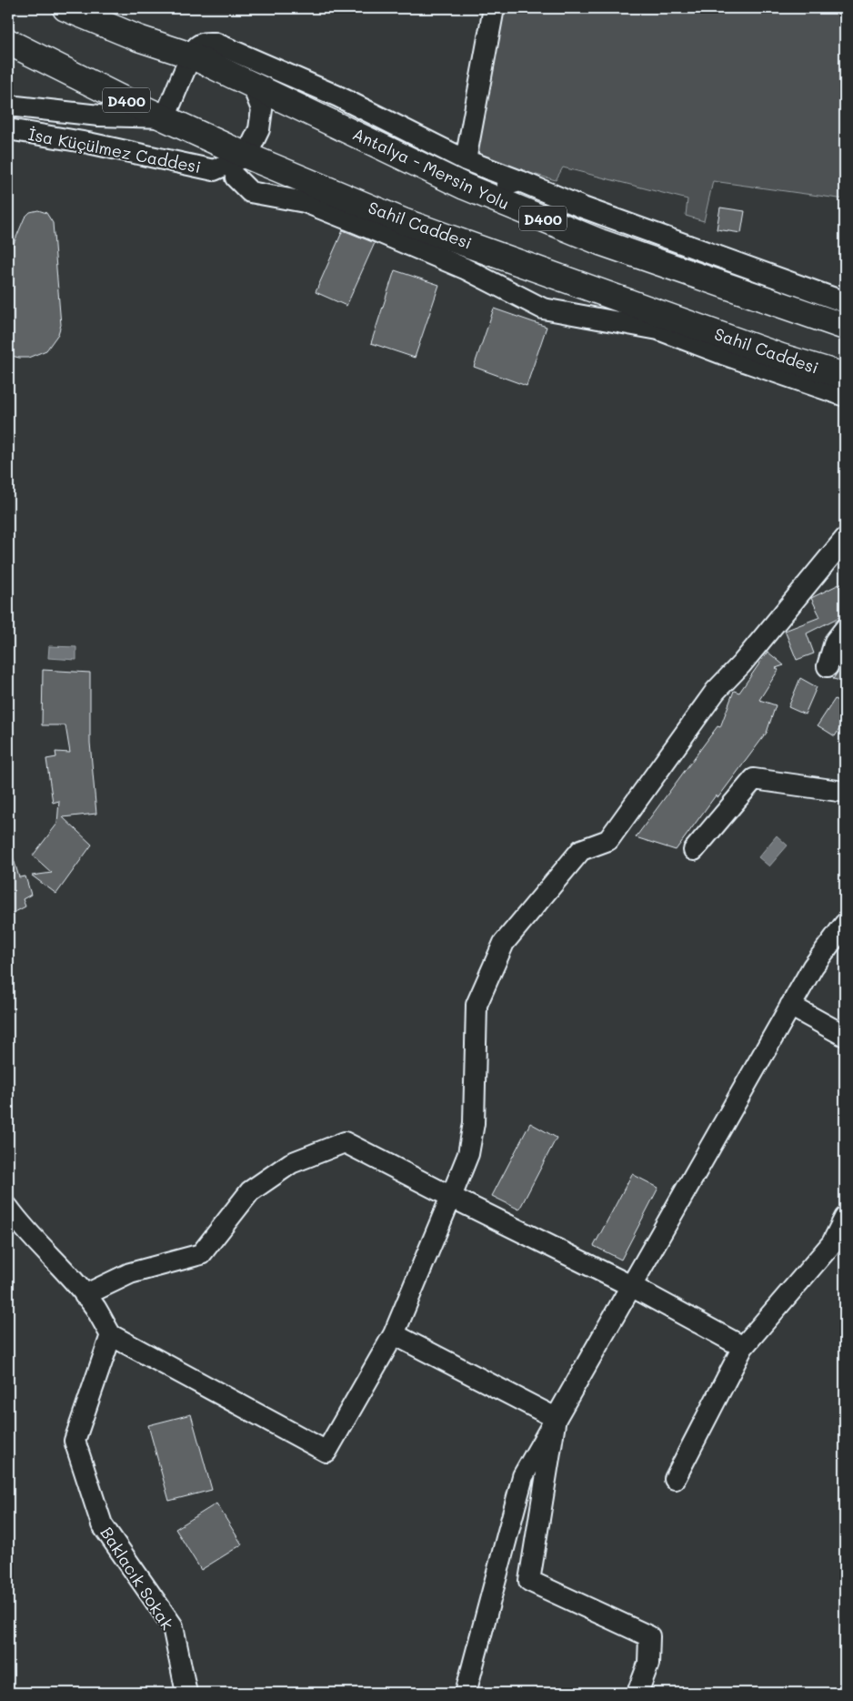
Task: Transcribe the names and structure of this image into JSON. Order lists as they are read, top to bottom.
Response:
{
  "streets": {
    "highway": ["D400", "Antalya - Mersin Yolu", "Sahil Caddesi"],
    "street": ["İsa Küçülmez Caddesi", "Baklacık Sokak"]
  },
  "crossings": [
    ["D400", "Antalya - Mersin Yolu"],
    ["İsa Küçülmez Caddesi", "Sahil Caddesi"]
  ]
}
